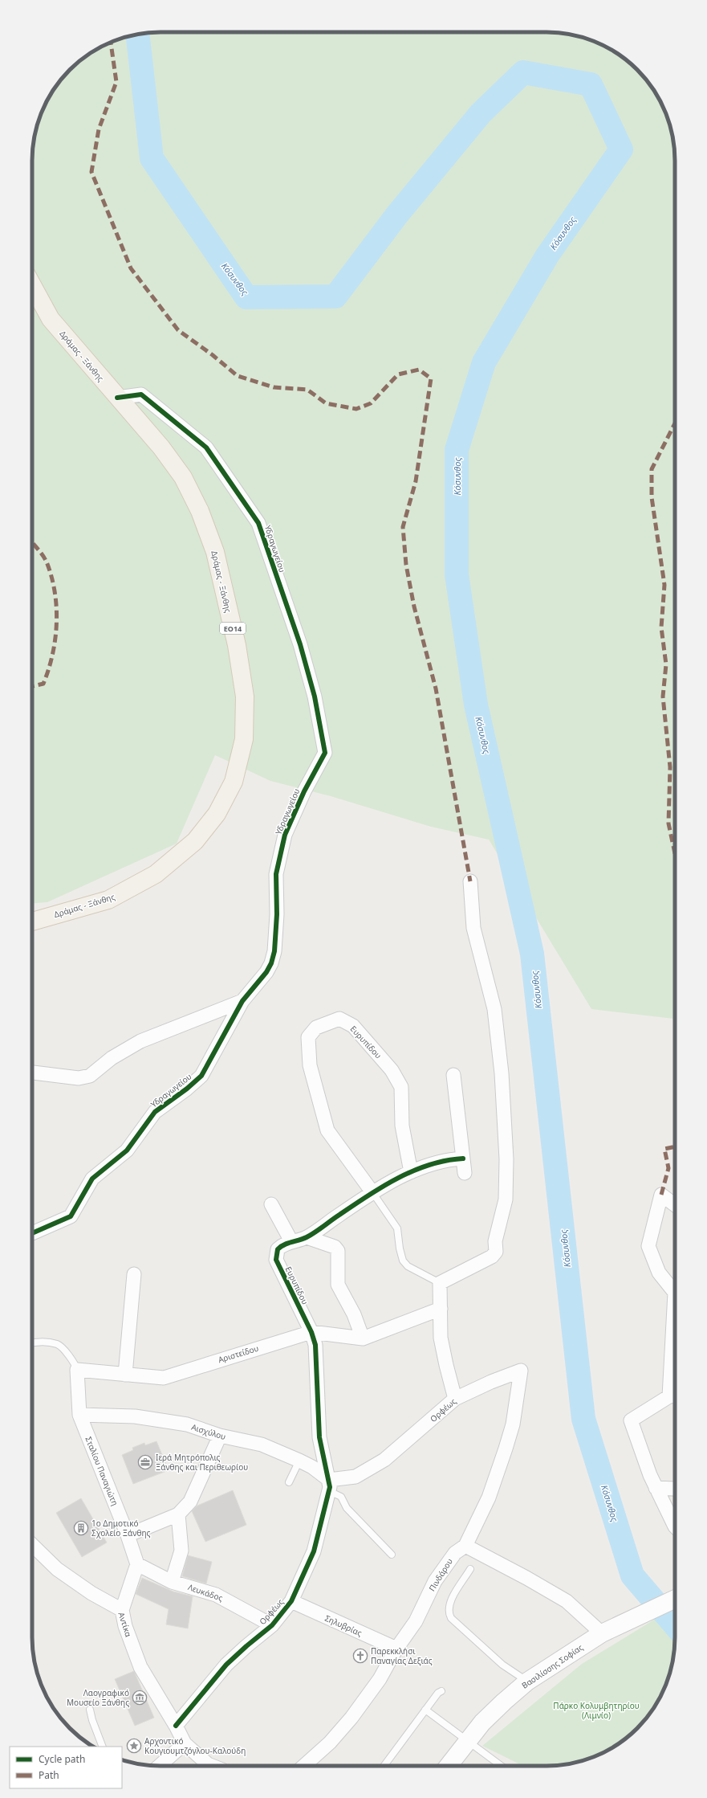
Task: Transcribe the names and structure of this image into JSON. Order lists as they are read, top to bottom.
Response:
{
  "streets": {
    "main road": ["Δράμας - Ξάνθης", "ΕΟ14", "Βασιλίσσης Σοφίας"],
    "street": [
      "Υδραγωγείου",
      "Ευρυπίδου",
      "Αριστείδου",
      "Ορφέως",
      "Αισχύλου",
      "Σταλίου Παναγιώτη",
      "Πινδάρου",
      "Λευκάδος",
      "Αντίκα",
      "Σηλυβρίας"
    ]
  },
  "crossings": [
    ["Δράμας - Ξάνθης", "Υδραγωγείου"],
    ["Ευρυπίδου", "Αριστείδου"],
    ["Ευρυπίδου", "Ορφέως"],
    ["Ευρυπίδου", "Αισχύλου"],
    ["Ορφέως", "Αισχύλου"],
    ["Ορφέως", "Πινδάρου"],
    ["Ορφέως", "Λευκάδος"],
    ["Ορφέως", "Αντίκα"],
    ["Ορφέως", "Σηλυβρίας"],
    ["Αισχύλου", "Σταλίου Παναγιώτη"],
    ["Σταλίου Παναγιώτη", "Λευκάδος"],
    ["Πινδάρου", "Σηλυβρίας"]
  ],
  "water": ["Κόσυνθος"],
  "parks": ["Πάρκο Κολυμβητηρίου (Λιμνίο)"],
  "places": {
    "office": ["Ιερά Μητρόπολις Ξάνθης και Περιθεωρίου"],
    "building": ["1ο Δημοτικό Σχολείο Ξάνθης"],
    "church": ["Παρεκκλήσι Παναγίας Δεξιάς"],
    "museum": ["Λαογραφικό Μουσείο Ξάνθης"],
    "place": ["Αρχοντικό Κουγιουμτζόγλου-Καλούδη"]
  },
  "legend": ["Cycle path", "Path"]
}
